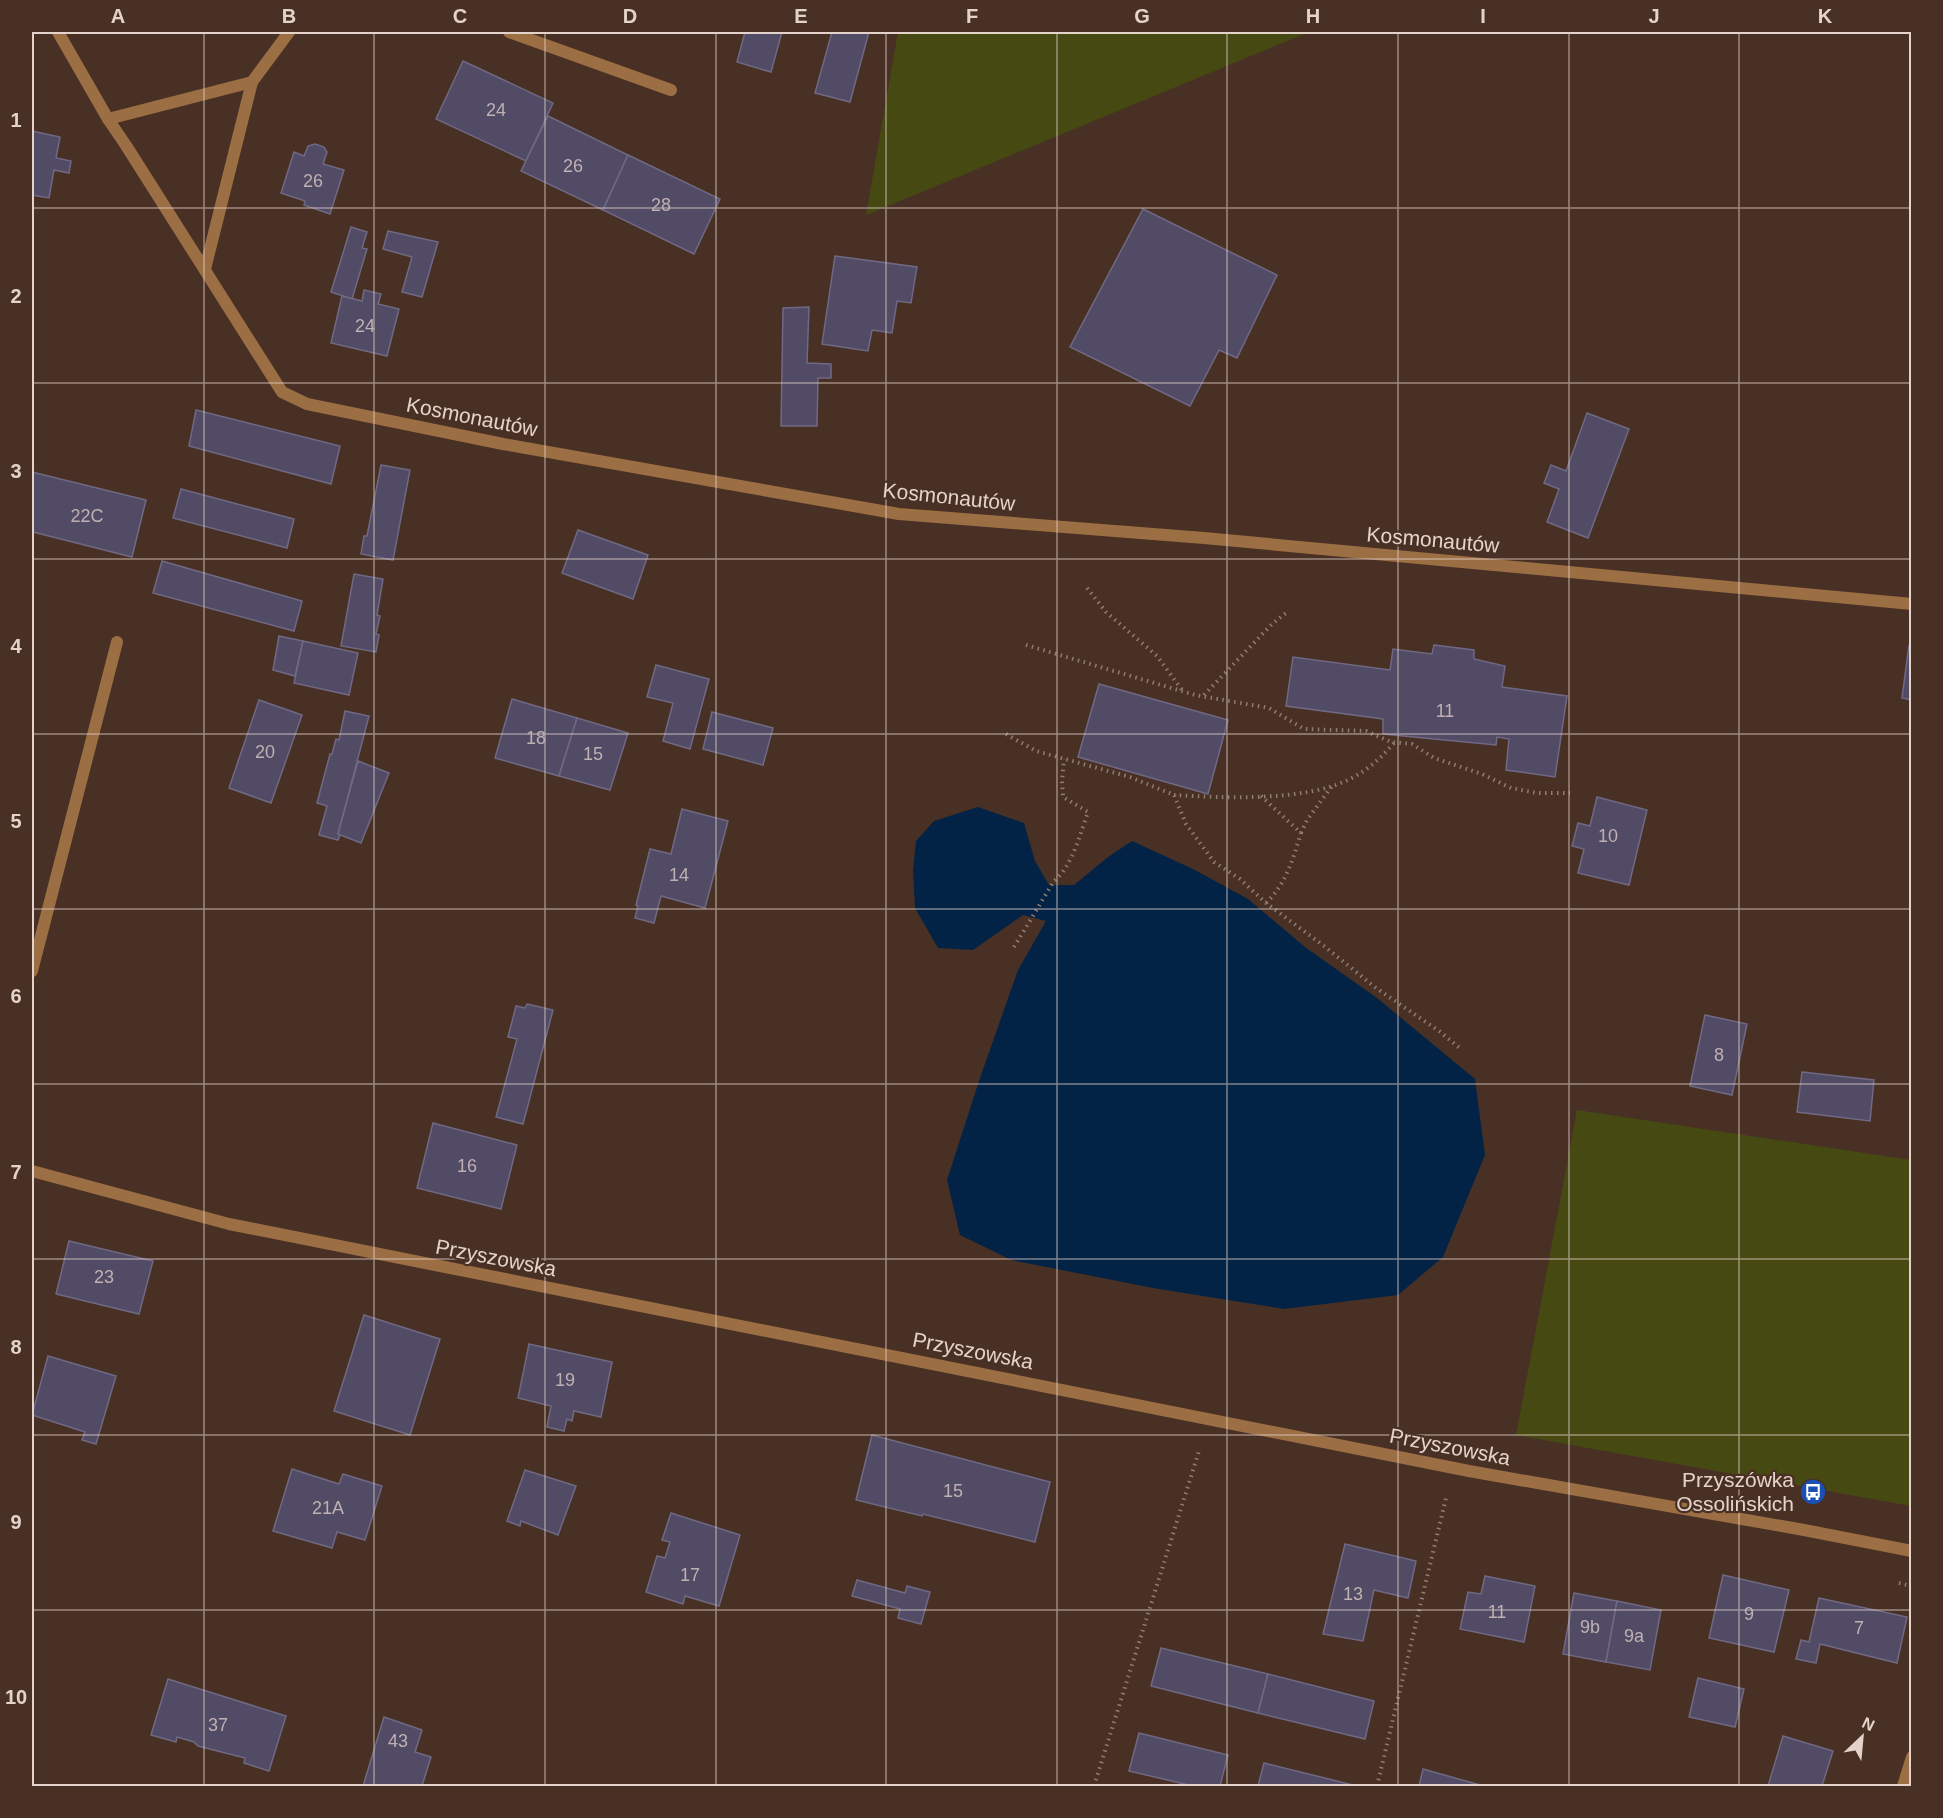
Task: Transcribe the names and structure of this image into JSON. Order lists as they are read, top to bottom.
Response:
{
  "streets": {
    "street": ["Kosmonautów", "Przyszowska"]
  },
  "places": {
    "bus stop": ["Przyszówka Ossolińskich"]
  },
  "house_numbers": [
    "24",
    "26",
    "26",
    "28",
    "24",
    "22C",
    "11",
    "18",
    "20",
    "15",
    "10",
    "14",
    "8",
    "16",
    "23",
    "19",
    "15",
    "21A",
    "17",
    "13",
    "11",
    "9",
    "9b",
    "7",
    "9a",
    "37",
    "43"
  ],
  "north": "top right",
  "grid": {
    "columns": [
      "A",
      "B",
      "C",
      "D",
      "E",
      "F",
      "G",
      "H",
      "I",
      "J",
      "K"
    ],
    "rows": [
      "1",
      "2",
      "3",
      "4",
      "5",
      "6",
      "7",
      "8",
      "9",
      "10"
    ]
  }
}
